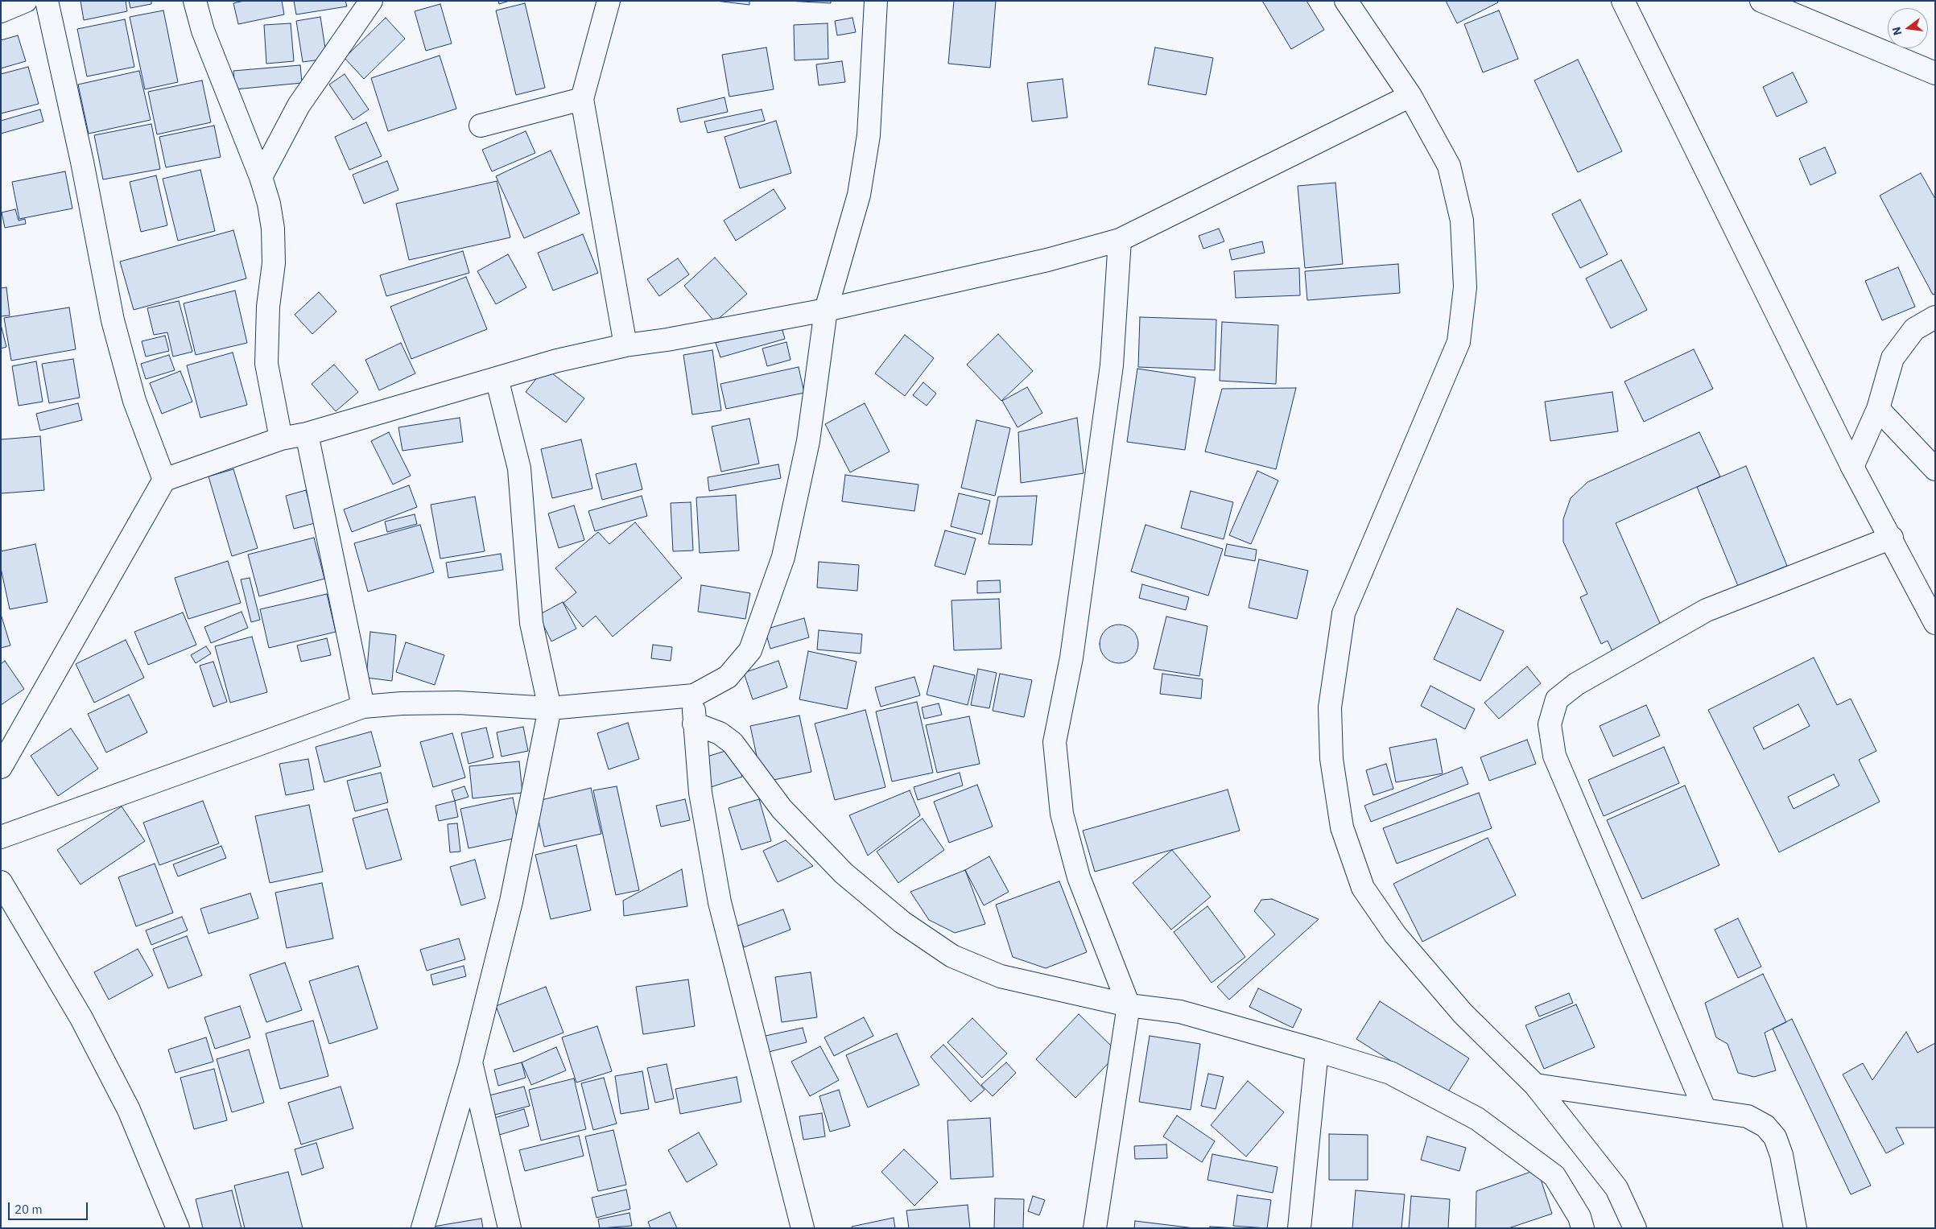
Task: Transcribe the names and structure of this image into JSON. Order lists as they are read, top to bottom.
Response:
{
  "scale_bar": "20 m",
  "north": "left"
}
